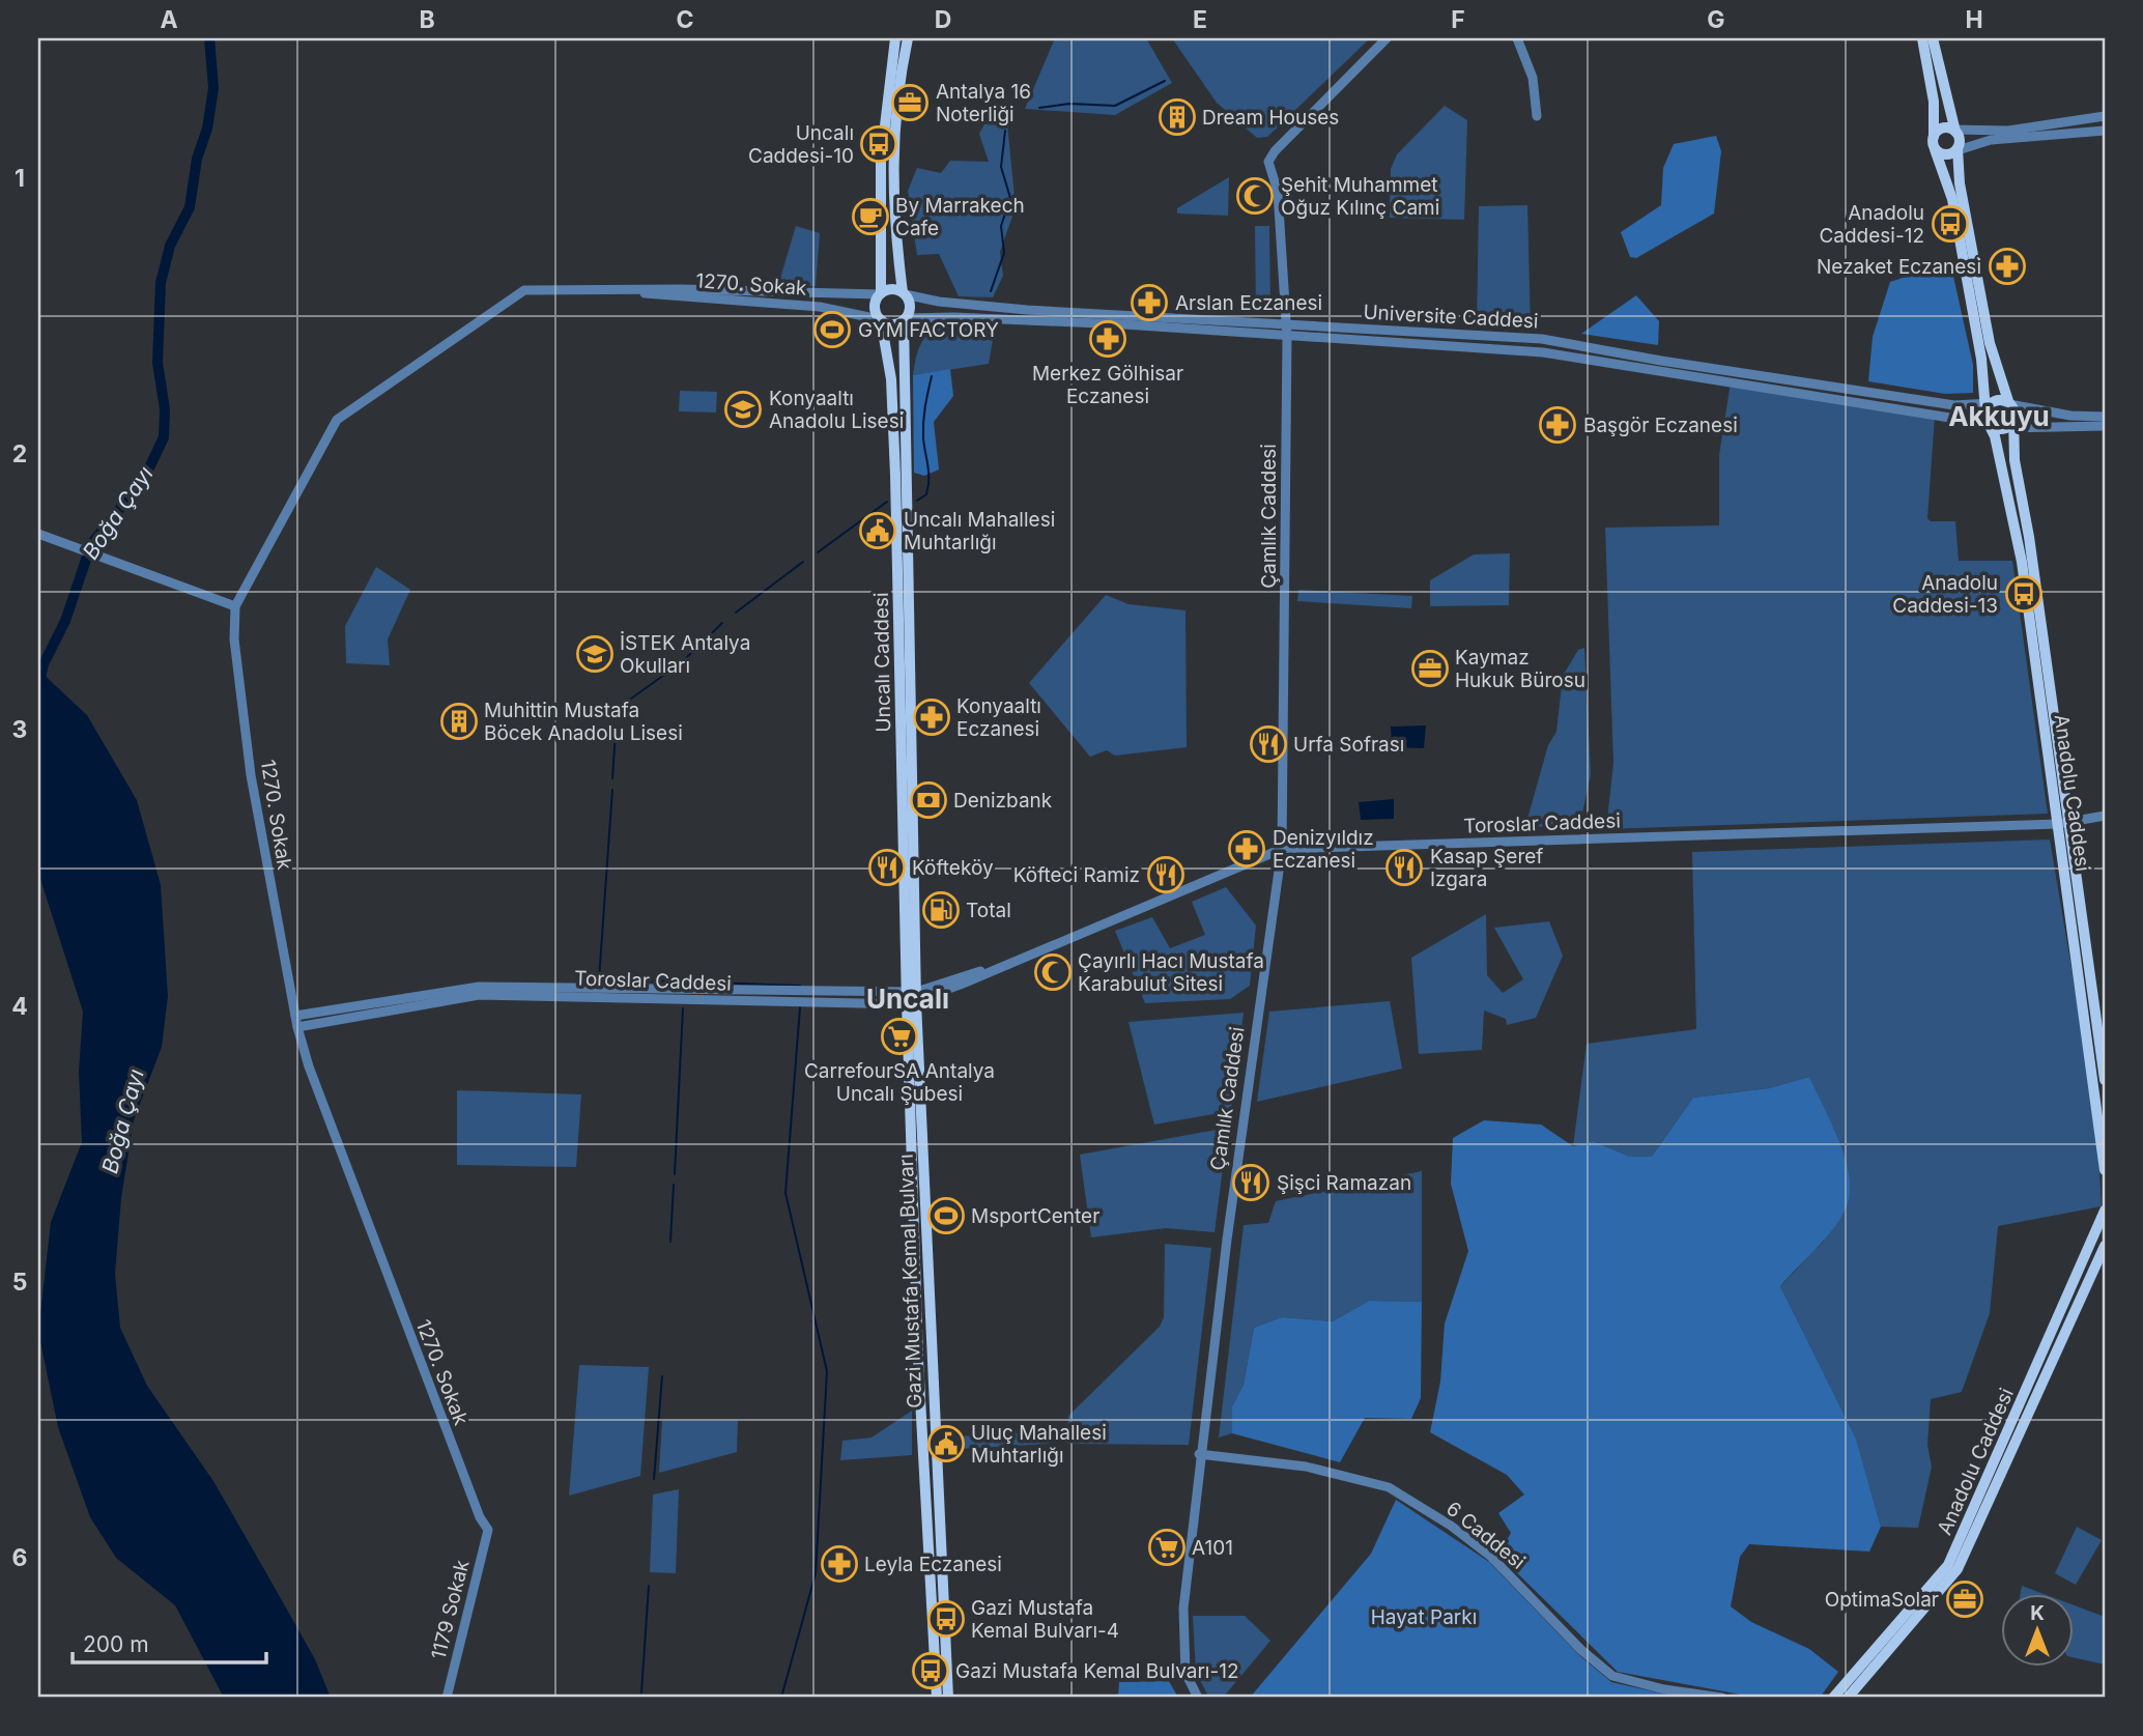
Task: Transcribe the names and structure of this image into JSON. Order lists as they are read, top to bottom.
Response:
{
  "streets": {
    "main road": ["Uncalı Caddesi", "Anadolu Caddesi", "Gazi Mustafa Kemal Bulvarı"],
    "street": [
      "1270. Sokak",
      "Universite Caddesi",
      "Çamlık Caddesi",
      "Toroslar Caddesi",
      "6 Caddesi",
      "1179 Sokak"
    ]
  },
  "crossings": [
    ["1270. Sokak", "Universite Caddesi"],
    ["1270. Sokak", "Uncalı Caddesi"],
    ["1270. Sokak", "Toroslar Caddesi"],
    ["1270. Sokak", "1179 Sokak"],
    ["Universite Caddesi", "Çamlık Caddesi"],
    ["Universite Caddesi", "Uncalı Caddesi"],
    ["Universite Caddesi", "Anadolu Caddesi"],
    ["Çamlık Caddesi", "Toroslar Caddesi"],
    ["Çamlık Caddesi", "6 Caddesi"],
    ["Uncalı Caddesi", "Toroslar Caddesi"],
    ["Uncalı Caddesi", "Gazi Mustafa Kemal Bulvarı"],
    ["Anadolu Caddesi", "Toroslar Caddesi"],
    ["Toroslar Caddesi", "Gazi Mustafa Kemal Bulvarı"]
  ],
  "districts": ["Akkuyu", "Uncalı"],
  "water": ["Boğa Çayı"],
  "parks": ["Hayat Parkı"],
  "places": {
    "office": ["Antalya 16 Noterliği", "Kaymaz Hukuk Bürosu", "OptimaSolar"],
    "building": ["Dream Houses", "Muhittin Mustafa Böcek Anadolu Lisesi"],
    "bus stop": [
      "Uncalı Caddesi-10",
      "Anadolu Caddesi-12",
      "Anadolu Caddesi-13",
      "Gazi Mustafa Kemal Bulvarı-4",
      "Gazi Mustafa Kemal Bulvarı-12"
    ],
    "mosque": ["Şehit Muhammet Oğuz Kılınç Cami", "Çayırlı Hacı Mustafa Karabulut Sitesi"],
    "cafe": ["By Marrakech Cafe"],
    "pharmacy": [
      "Nezaket Eczanesi",
      "Arslan Eczanesi",
      "Merkez Gölhisar Eczanesi",
      "Başgör Eczanesi",
      "Konyaaltı Eczanesi",
      "Denizyıldız Eczanesi",
      "Leyla Eczanesi"
    ],
    "sports": ["GYM FACTORY", "MsportCenter"],
    "school or university": ["Konyaaltı Anadolu Lisesi", "İSTEK Antalya Okulları"],
    "public building": ["Uncalı Mahallesi Muhtarlığı", "Uluç Mahallesi Muhtarlığı"],
    "restaurant": [
      "Urfa Sofrası",
      "Köfteköy",
      "Kasap Şeref Izgara",
      "Köfteci Ramiz",
      "Şişci Ramazan"
    ],
    "bank": ["Denizbank"],
    "fuel station": ["Total"],
    "supermarket": ["CarrefourSA Antalya Uncalı Şubesi", "A101"]
  },
  "scale_bar": "200 m",
  "north": "top",
  "grid": {
    "columns": [
      "A",
      "B",
      "C",
      "D",
      "E",
      "F",
      "G",
      "H"
    ],
    "rows": [
      "1",
      "2",
      "3",
      "4",
      "5",
      "6"
    ]
  }
}
